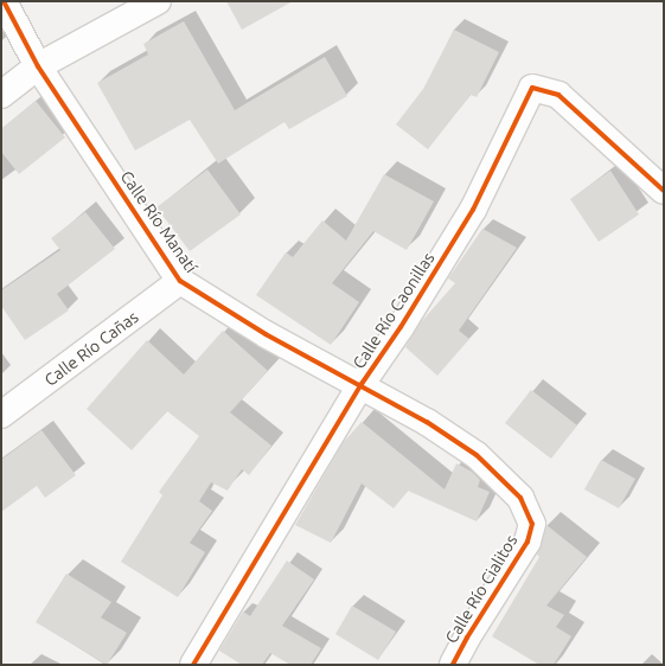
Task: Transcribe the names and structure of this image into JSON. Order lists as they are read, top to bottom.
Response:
{
  "streets": {
    "street": [
      "Calle Río Manatí",
      "Calle Río Caonillas",
      "Calle Río Cañas",
      "Calle Río Cialitos"
    ]
  },
  "crossings": [
    ["Calle Río Manatí", "Calle Río Caonillas"],
    ["Calle Río Manatí", "Calle Río Cañas"],
    ["Calle Río Manatí", "Calle Río Cialitos"],
    ["Calle Río Caonillas", "Calle Río Cialitos"]
  ]
}
